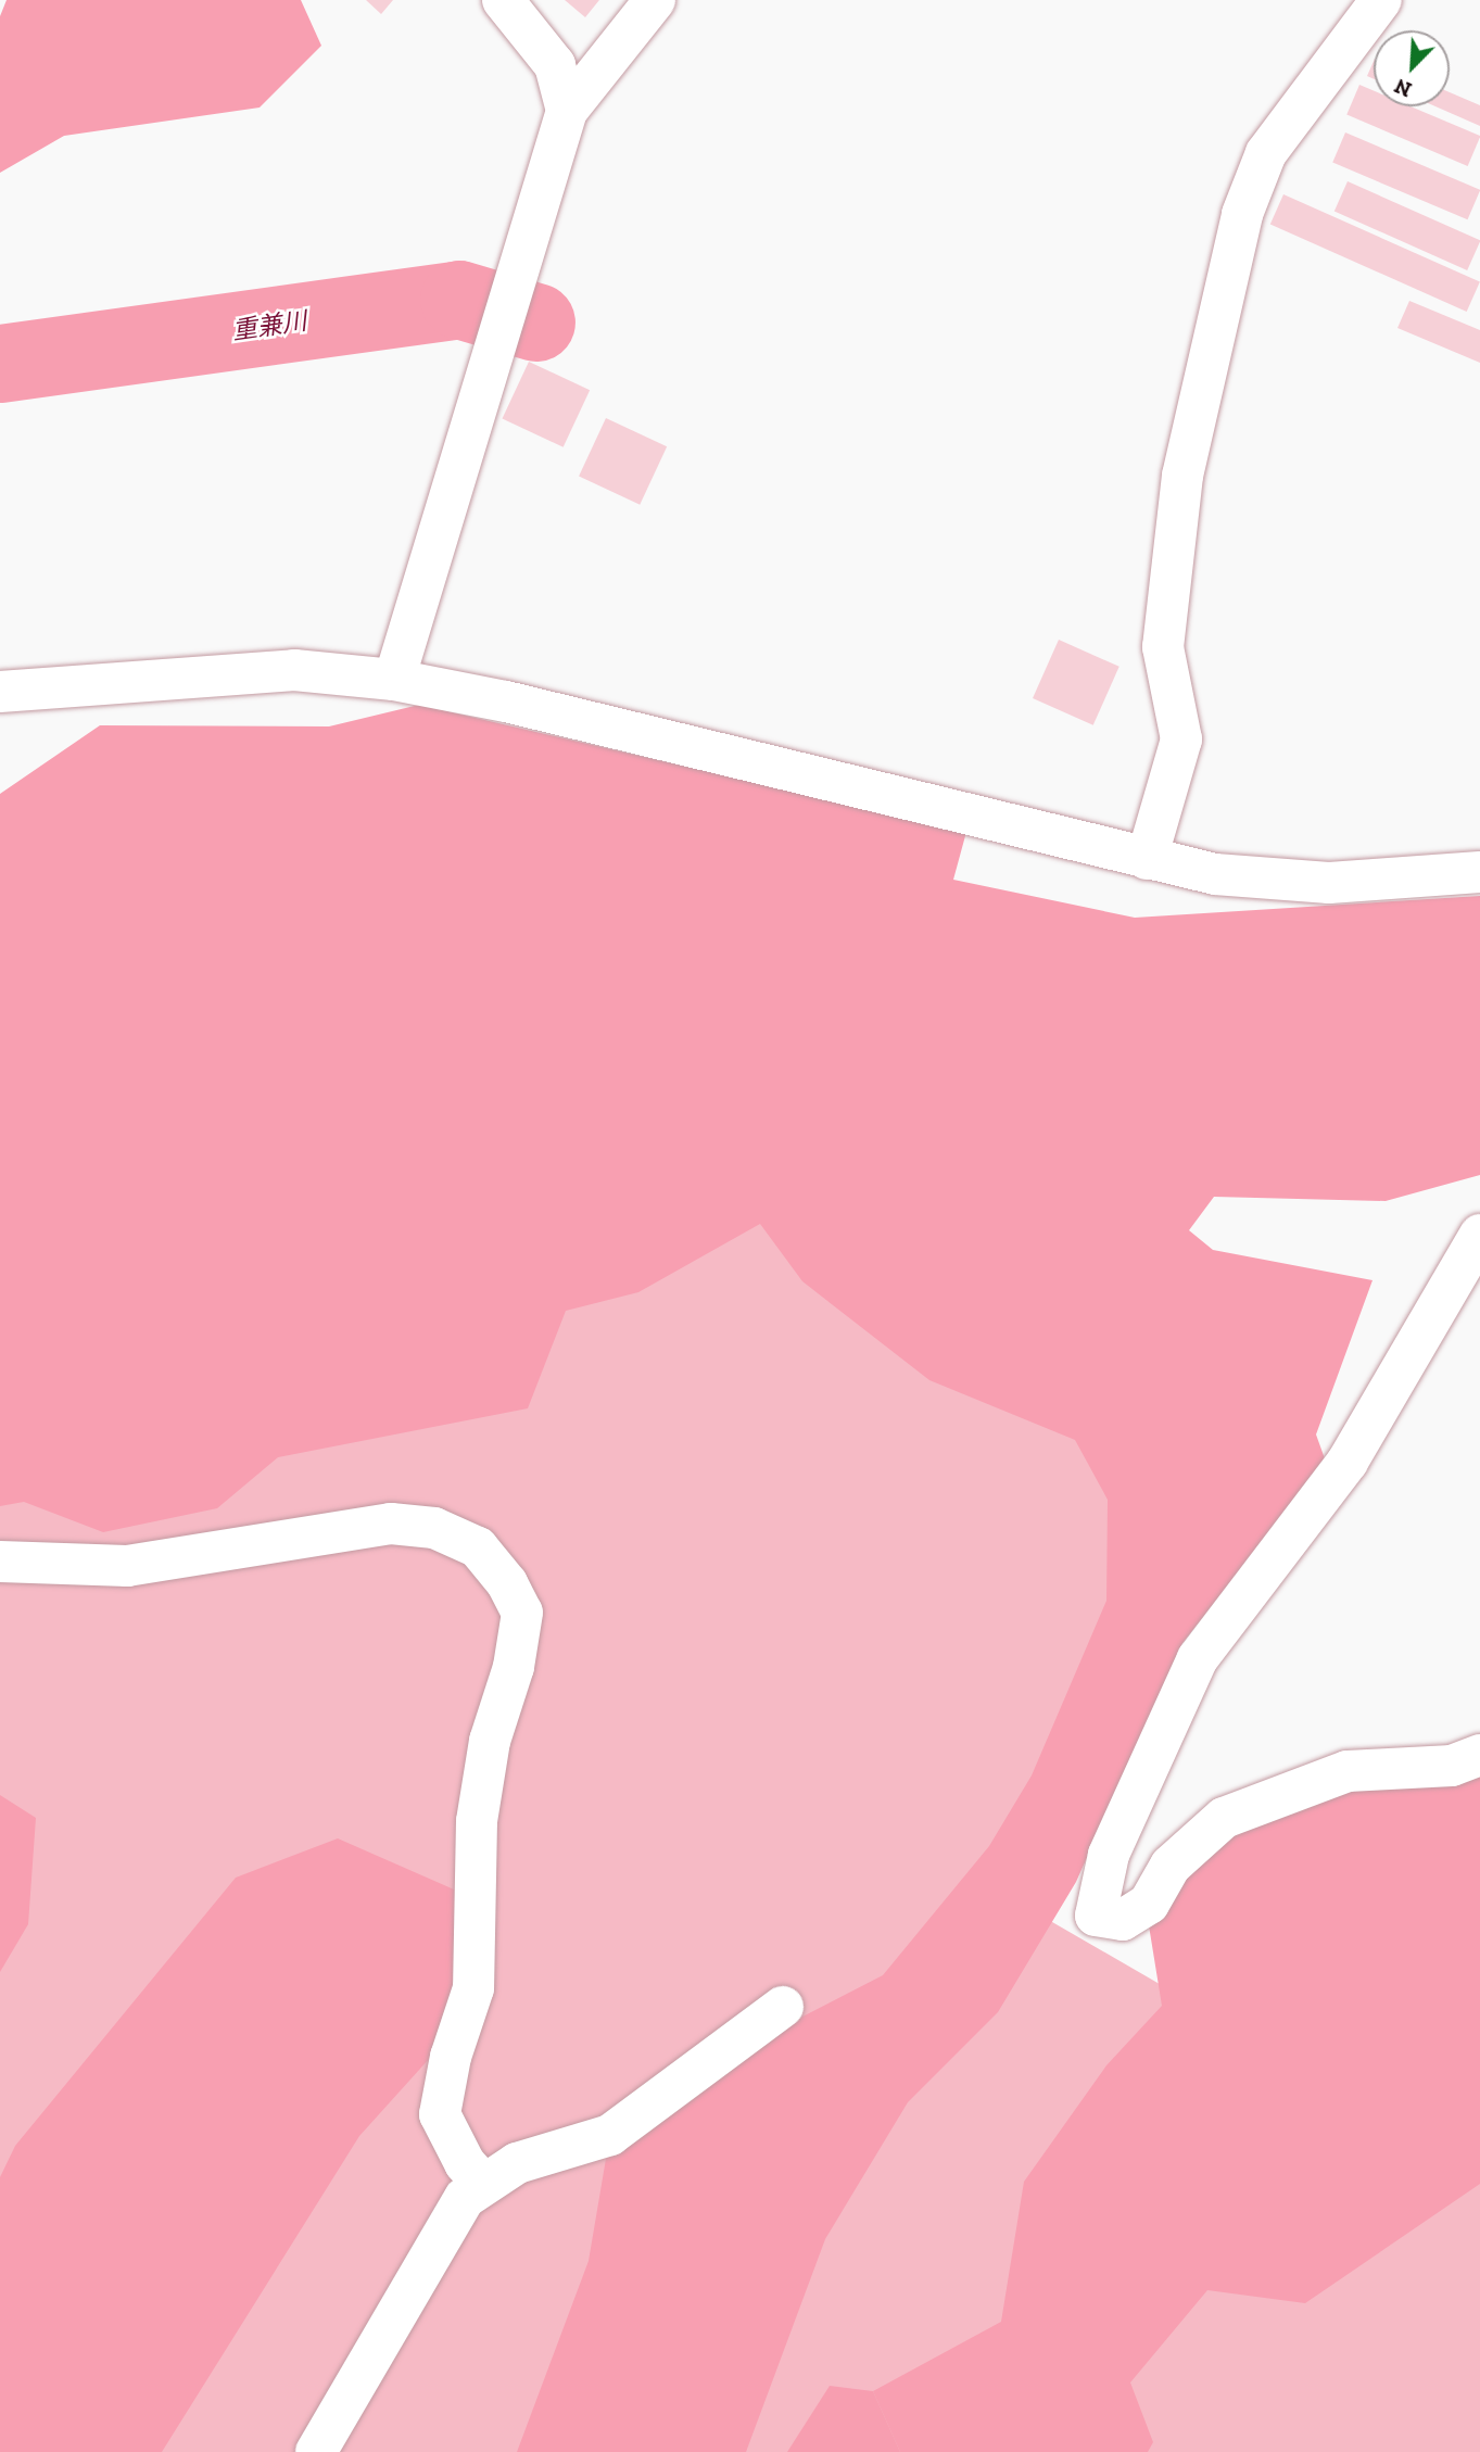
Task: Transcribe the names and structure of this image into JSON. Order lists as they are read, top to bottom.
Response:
{
  "water": ["重兼川"],
  "north": "bottom left"
}
